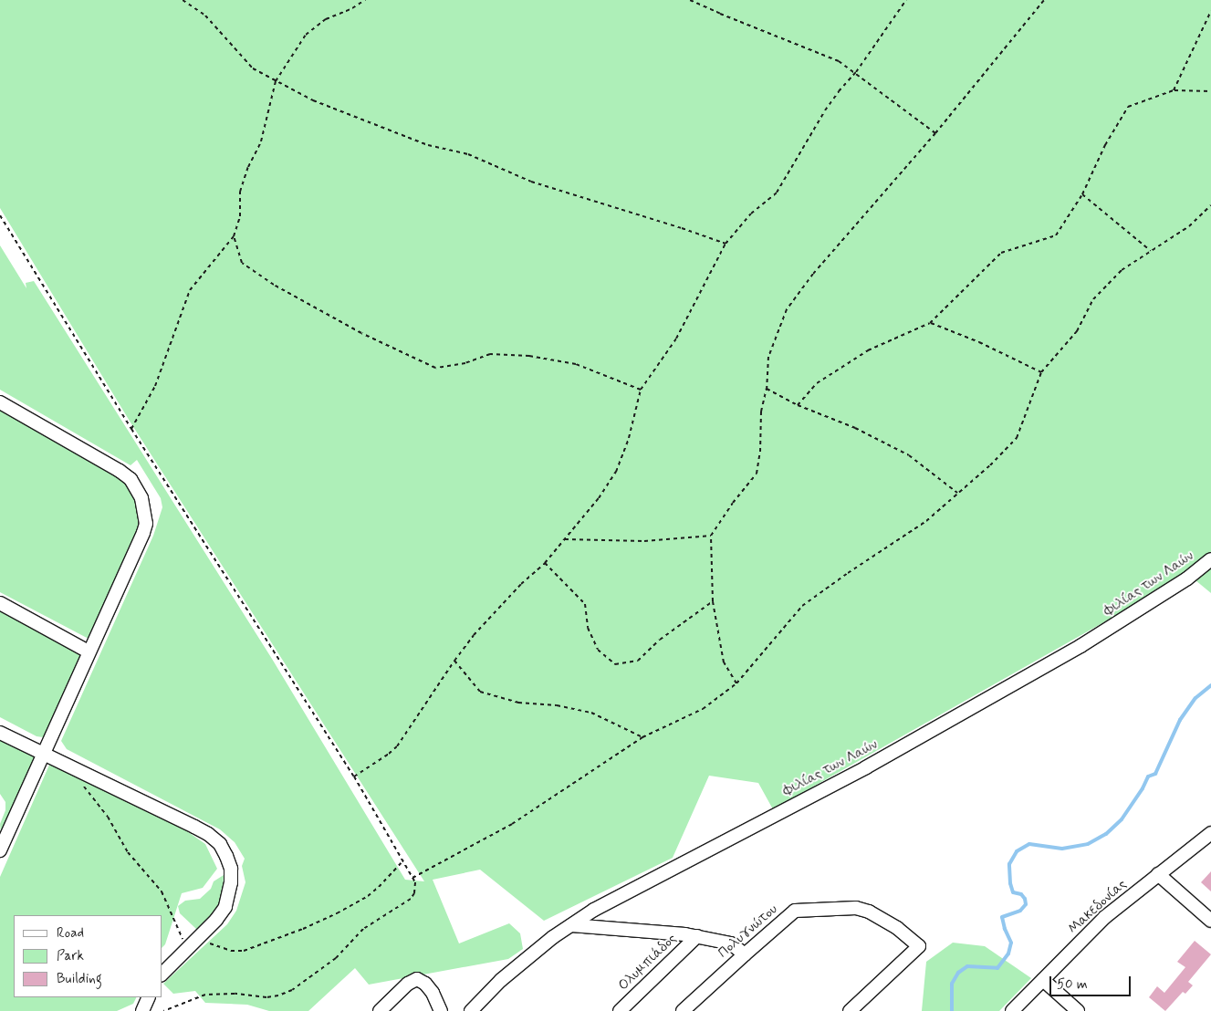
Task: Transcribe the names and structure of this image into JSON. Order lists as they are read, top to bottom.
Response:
{
  "streets": {
    "street": [
      "Φιλίας των Λαών",
      "Μακεδονίας",
      "Πολυγνώτου",
      "Ολυμπιάδος"
    ]
  },
  "legend": ["Road", "Park", "Building"],
  "scale_bar": "50 m"
}
